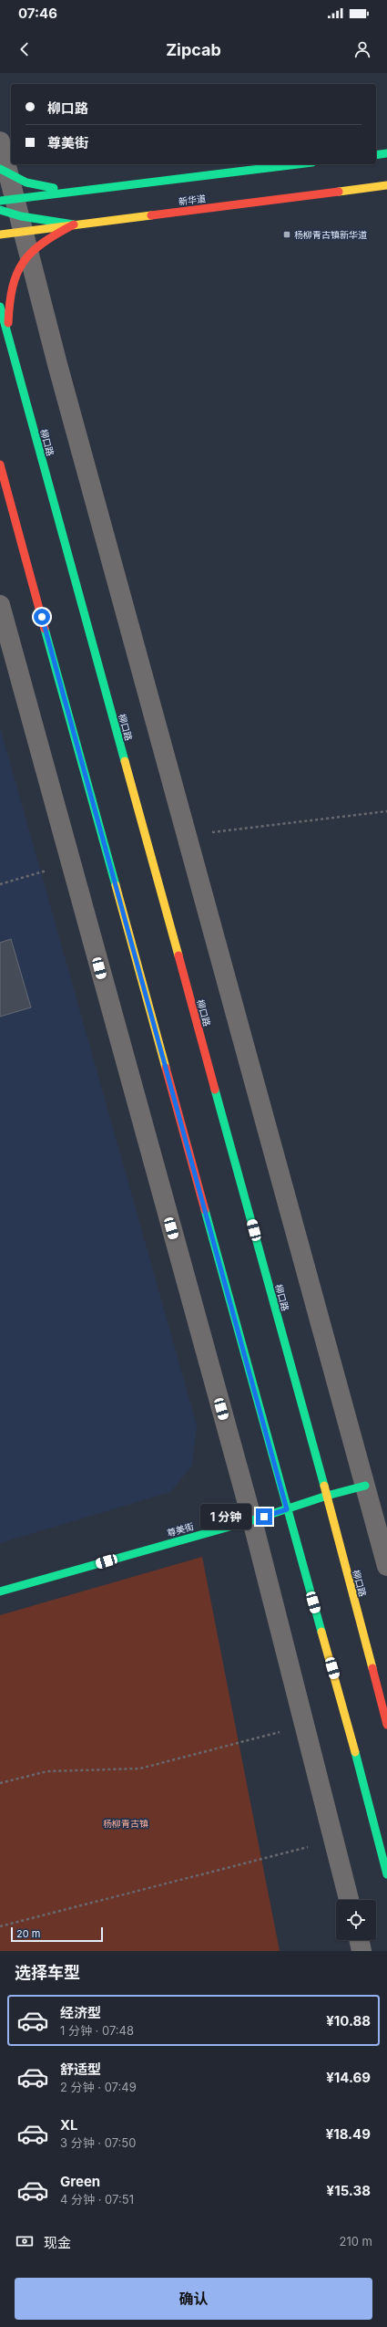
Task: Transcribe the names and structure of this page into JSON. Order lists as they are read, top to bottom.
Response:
{
  "streets": {
    "main road": ["新华道", "柳口路", "尊美街"]
  },
  "crossings": [
    ["柳口路", "尊美街"]
  ],
  "parks": ["杨柳青古镇"],
  "places": {
    "transit": ["杨柳青古镇新华道"]
  },
  "scale_bar": "20 m",
  "page": {
    "status": "07:46",
    "header": "Zipcab",
    "banner": ["柳口路", "尊美街"],
    "bubble": "1 分钟",
    "scale": "20 m",
    "heading": "选择车型",
    "list": [
      {
        "name": "经济型",
        "note": "1 分钟 · 07:48",
        "value": "¥10.88"
      },
      {
        "name": "舒适型",
        "note": "2 分钟 · 07:49",
        "value": "¥14.69"
      },
      {
        "name": "XL",
        "note": "3 分钟 · 07:50",
        "value": "¥18.49"
      },
      {
        "name": "Green",
        "note": "4 分钟 · 07:51",
        "value": "¥15.38"
      }
    ],
    "pay": ["现金", "210 m"],
    "buttons": "确认"
  }
}
